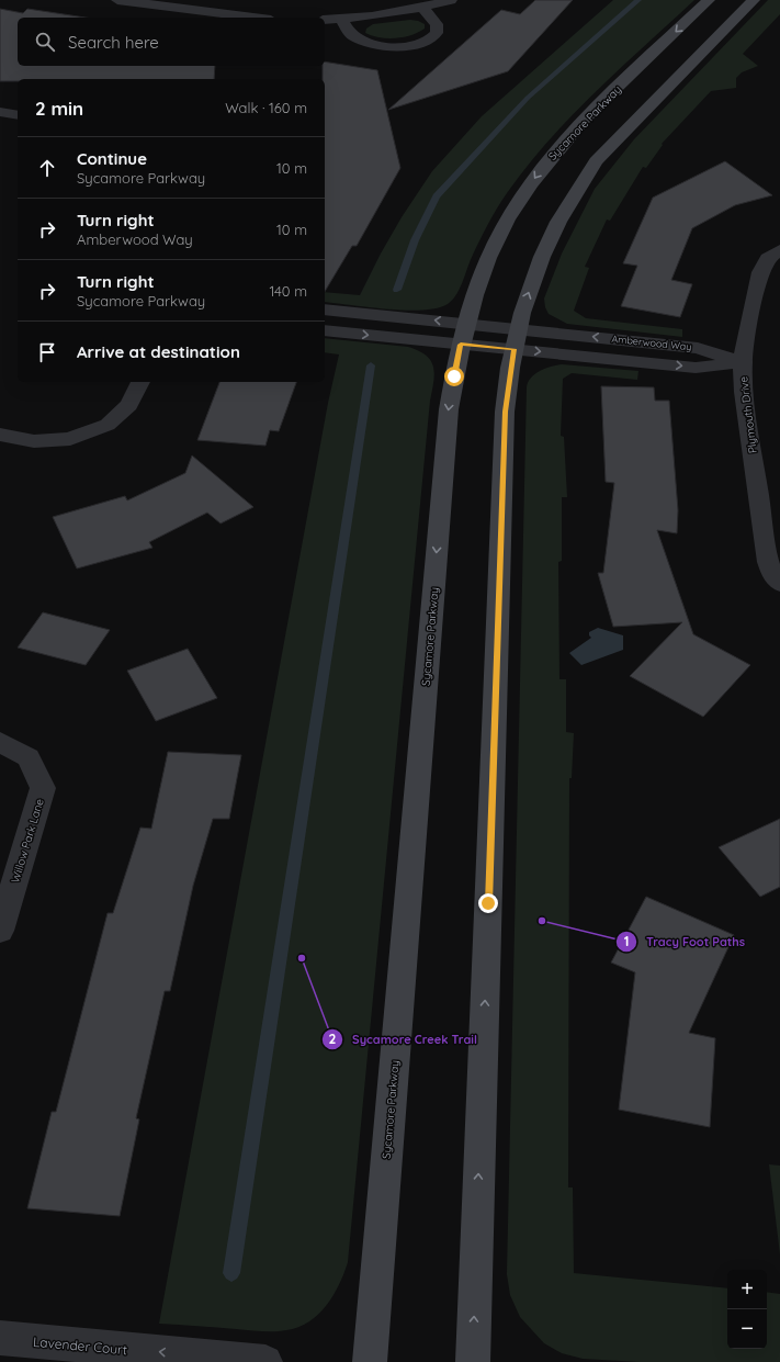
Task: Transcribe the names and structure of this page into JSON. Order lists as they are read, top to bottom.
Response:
{
  "streets": {
    "main road": ["Sycamore Parkway"],
    "street": [
      "Amberwood Way",
      "Plymouth Drive",
      "Willow Park Lane",
      "Lavender Court"
    ]
  },
  "crossings": [
    ["Sycamore Parkway", "Amberwood Way"],
    ["Amberwood Way", "Plymouth Drive"]
  ],
  "one_way": ["Lavender Court"],
  "places": ["Tracy Foot Paths", "Sycamore Creek Trail"],
  "page": {
    "search": "Search here",
    "heading": ["2 min", "Walk · 160 m"],
    "list": [
      ["Continue", "Sycamore Parkway", "10 m"],
      ["Turn right", "Amberwood Way", "10 m"],
      ["Turn right", "Sycamore Parkway", "140 m"],
      "Arrive at destination"
    ],
    "map_buttons": ["+", "−"]
  }
}
